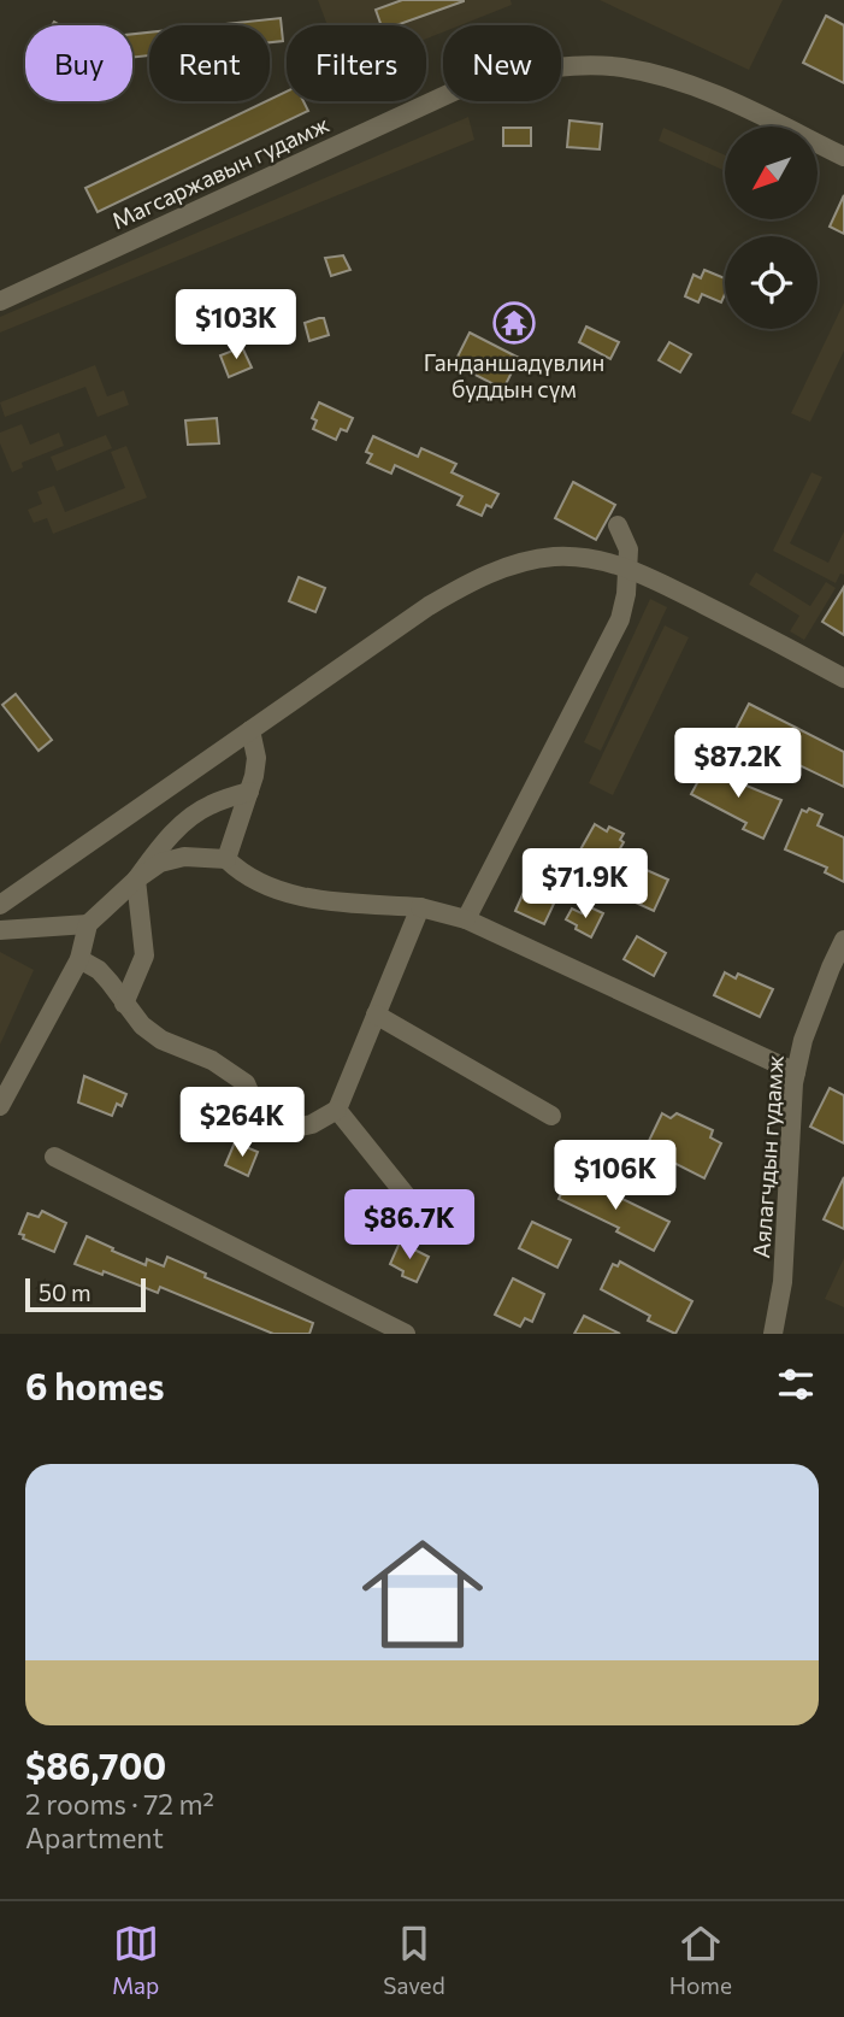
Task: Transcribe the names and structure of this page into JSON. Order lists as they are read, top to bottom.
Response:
{
  "streets": {
    "street": ["Магсаржавын гудамж", "Аялагчдын гудамж"]
  },
  "places": {
    "temple": ["Ганданшадүвлин буддын сүм"]
  },
  "scale_bar": "50 m",
  "north": "bottom left",
  "page": {
    "chip": [
      "Buy",
      "Rent",
      "Filters",
      "New"
    ],
    "price": [
      "$103K",
      "$87.2K",
      "$71.9K",
      "$264K",
      "$106K",
      "$86.7K"
    ],
    "scale": "50 m",
    "heading": "6 homes",
    "list": [
      {
        "name": "$86,700",
        "note": "2 rooms · 72 m² · Apartment"
      }
    ],
    "tabs": ["Map", "Saved", "Home"]
  }
}
